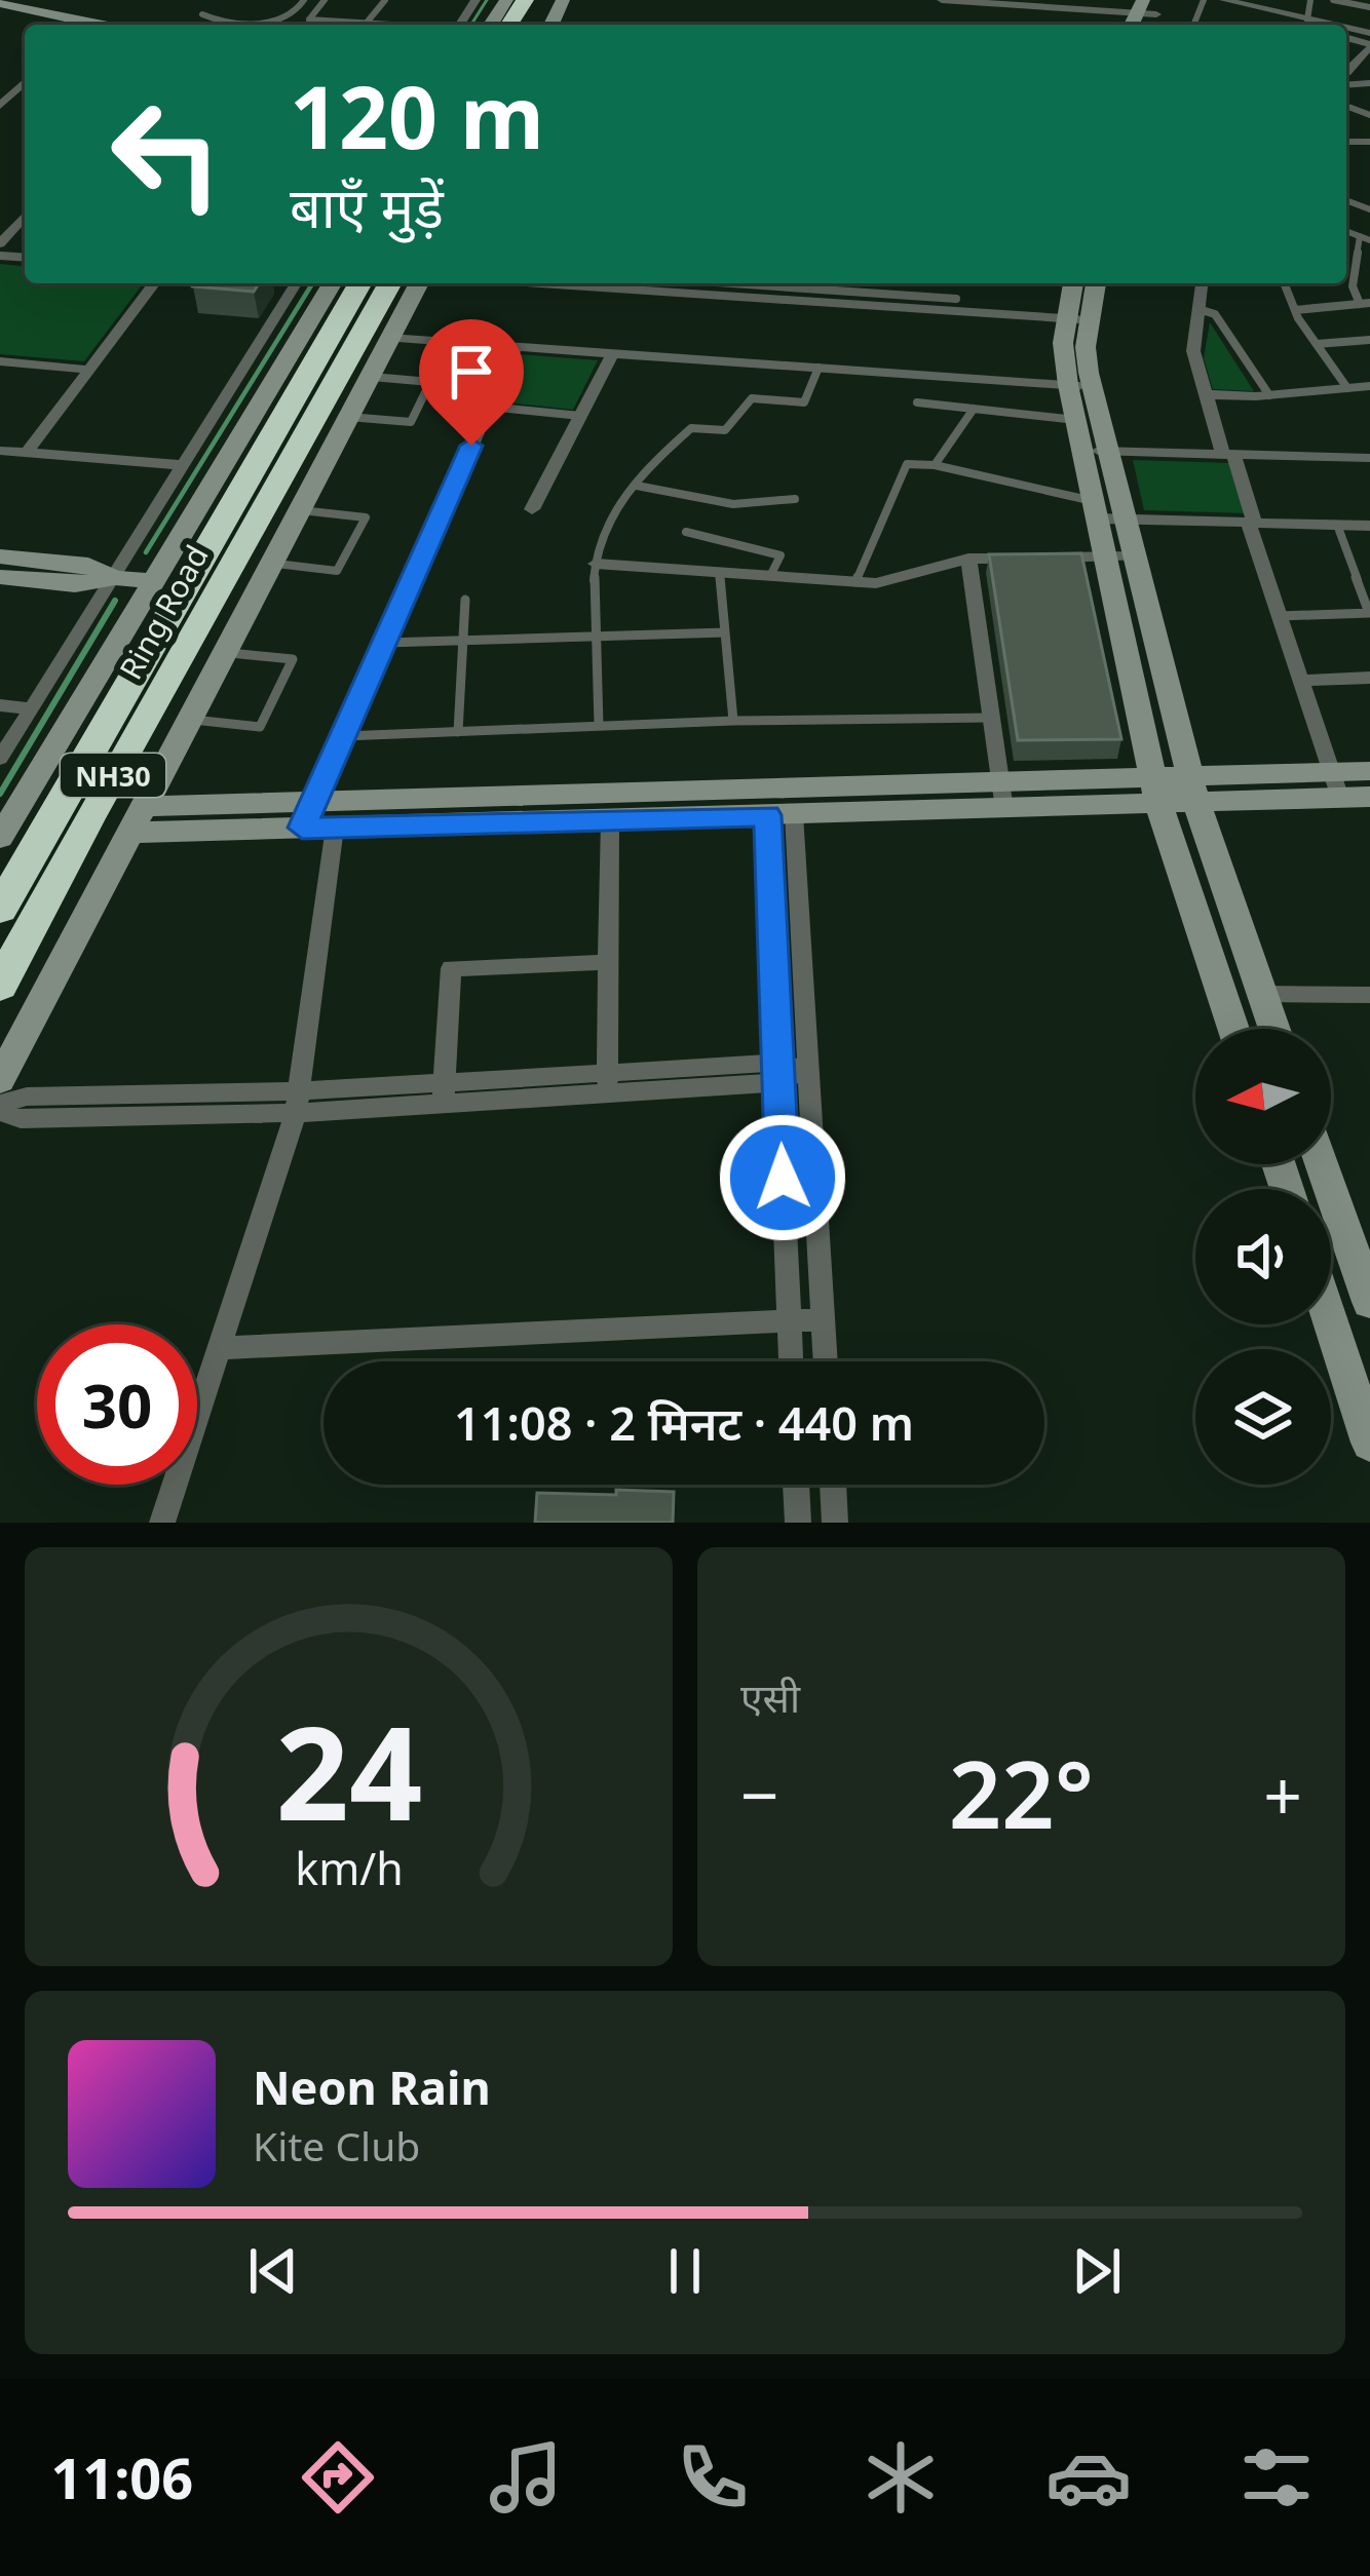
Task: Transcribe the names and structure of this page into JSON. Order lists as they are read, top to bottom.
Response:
{
  "streets": {
    "highway": ["Ring Road", "NH30"]
  },
  "north": "left",
  "page": {
    "turn": ["120 m", "बाएँ मुड़ें"],
    "limit": "30",
    "trip": "11:08 · 2 मिनट · 440 m",
    "tile": "एसी",
    "heat": ["−", "22°", "+"],
    "song": ["Neon Rain", "Kite Club"],
    "tabs": "11:06",
    "gauge": ["24", "km/h"]
  }
}
